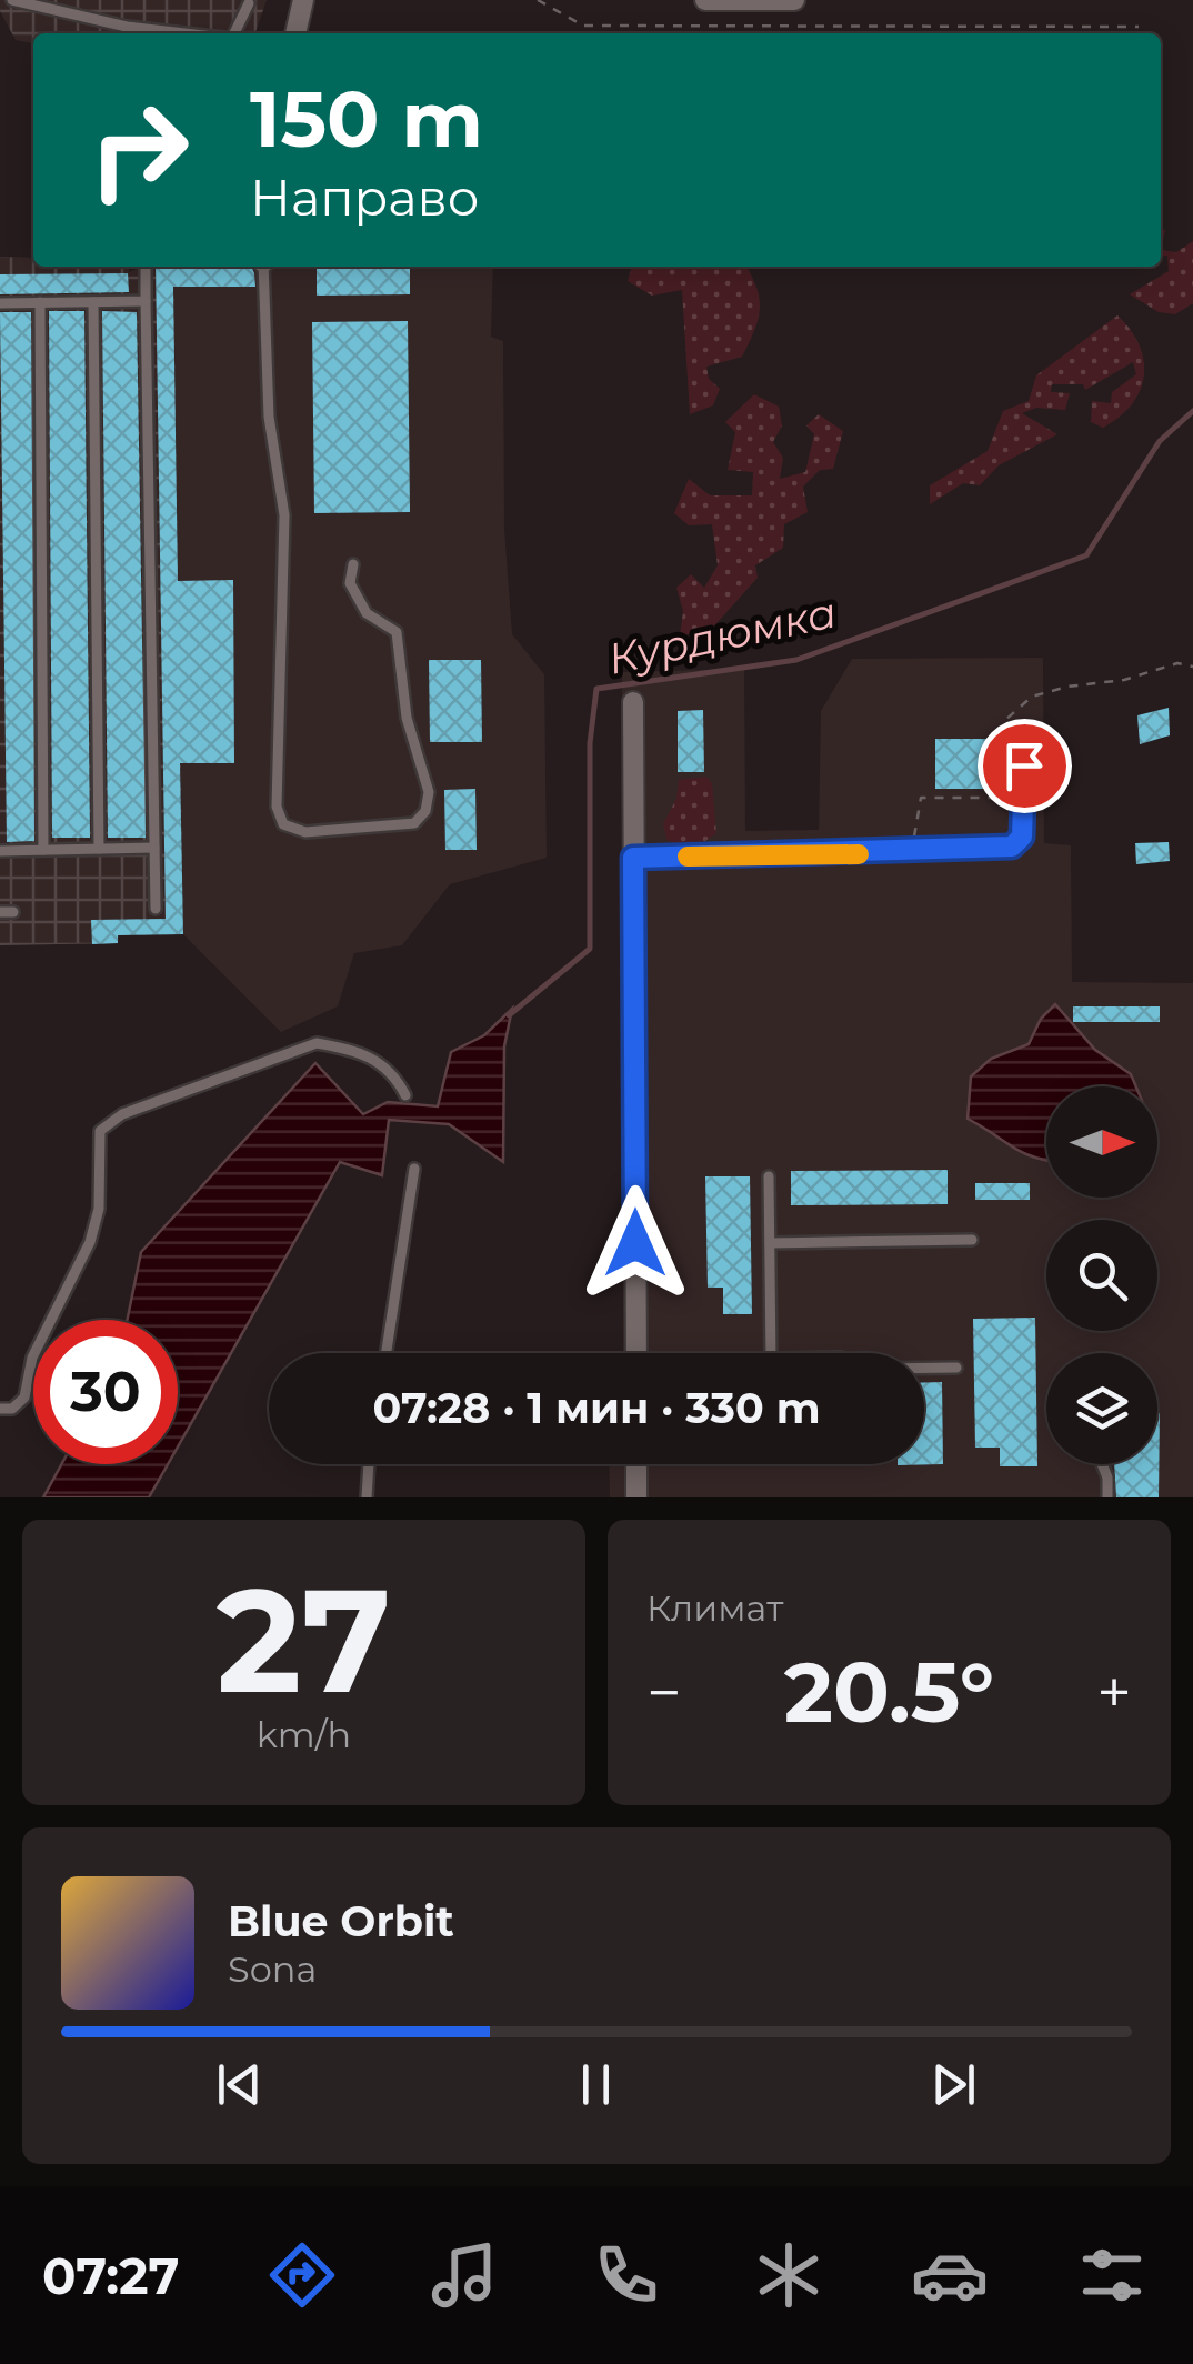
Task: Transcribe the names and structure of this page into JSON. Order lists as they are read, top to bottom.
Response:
{
  "water": ["Курдюмка"],
  "north": "right",
  "page": {
    "turn": ["150 m", "Направо"],
    "limit": "30",
    "trip": "07:28 · 1 мин · 330 m",
    "tile": [
      ["27", "km/h"],
      "Климат"
    ],
    "heat": ["−", "20.5°", "+"],
    "song": ["Blue Orbit", "Sona"],
    "tabs": "07:27"
  }
}
